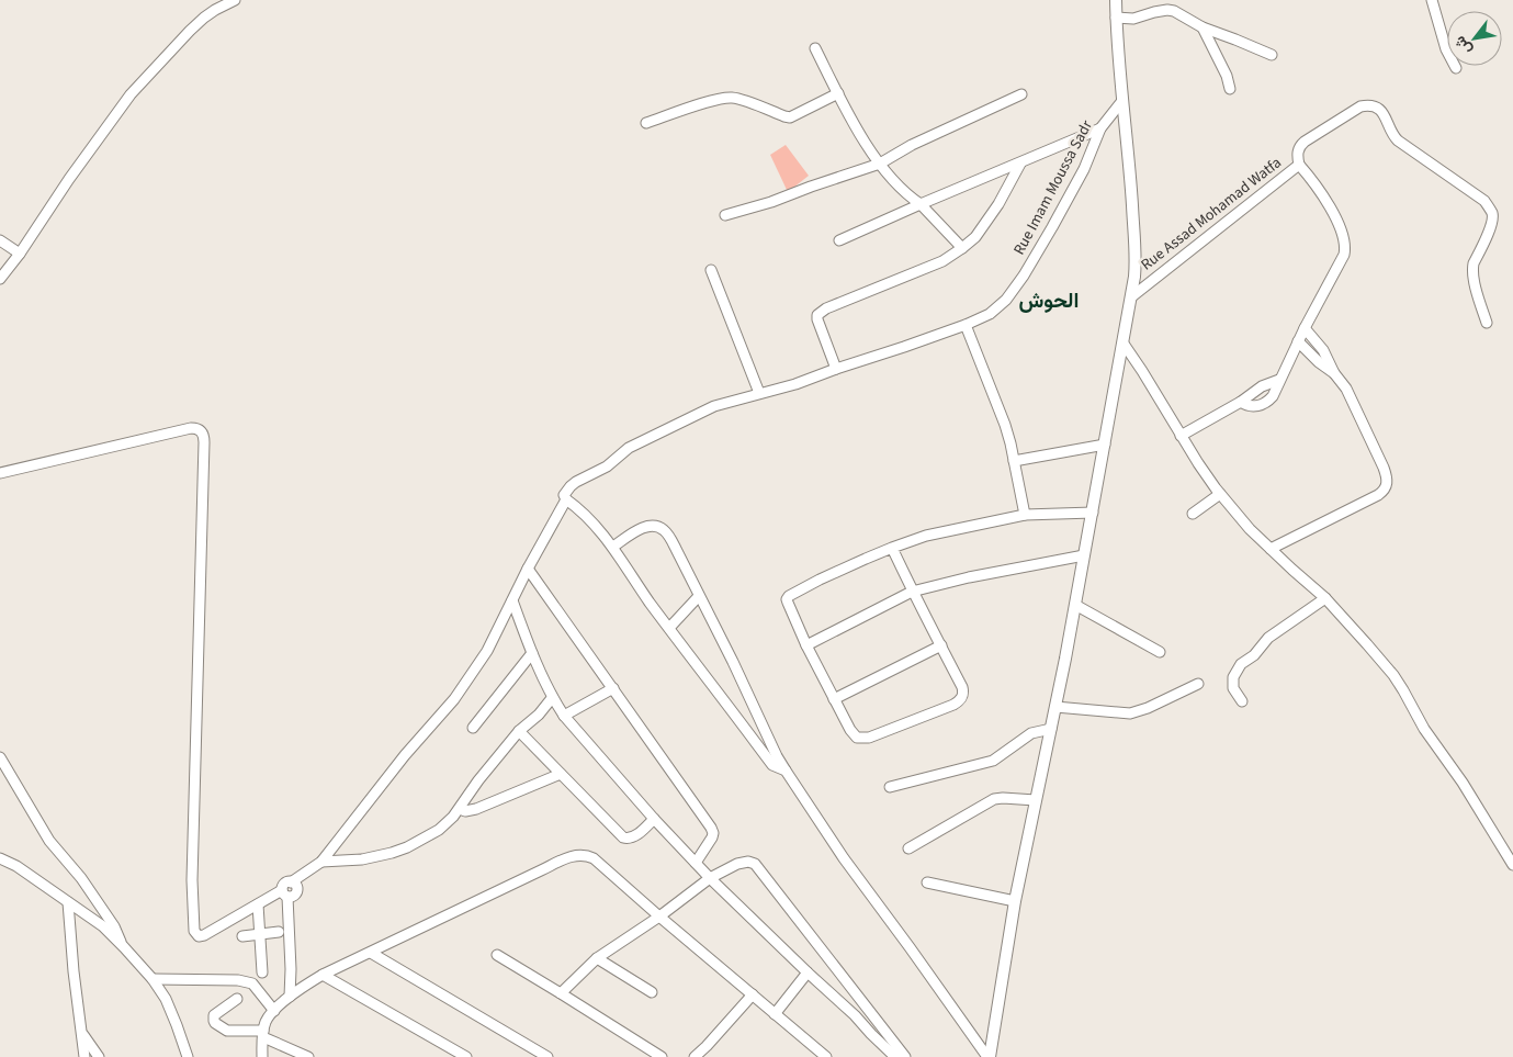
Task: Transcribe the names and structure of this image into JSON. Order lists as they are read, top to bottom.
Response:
{
  "streets": {
    "street": ["Rue Imam Moussa Sadr", "Rue Assad Mohamad Watfa"]
  },
  "districts": ["الحوش"],
  "north": "bottom left"
}
